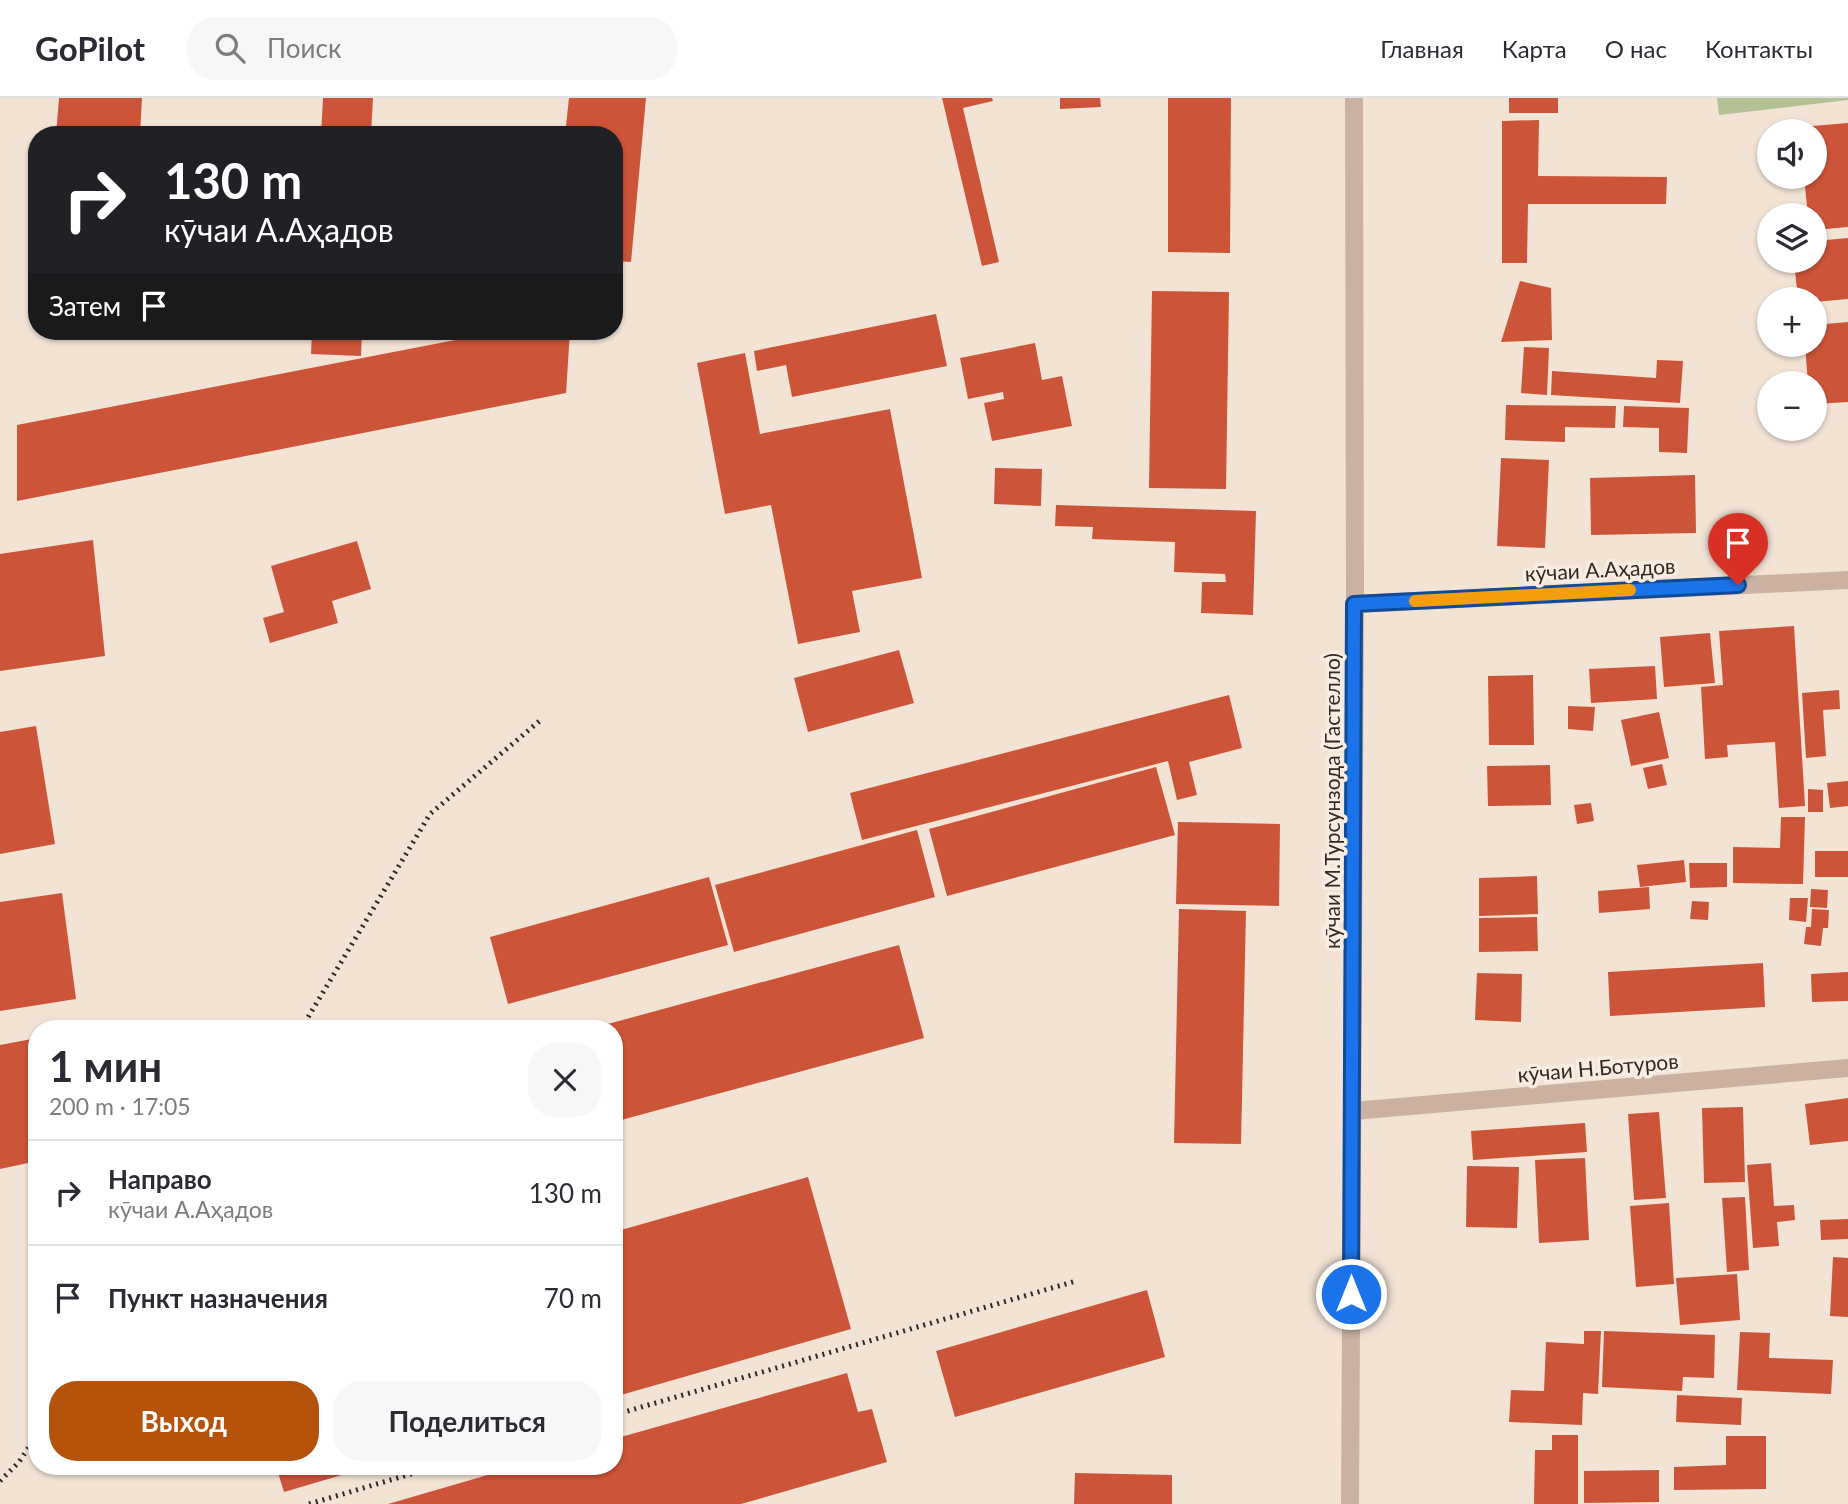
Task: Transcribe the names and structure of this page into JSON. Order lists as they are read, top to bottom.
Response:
{
  "streets": {
    "street": ["кӯчаи А.Аҳадов", "кӯчаи М.Турсунзода (Гастелло)", "кӯчаи Н.Ботуров"]
  },
  "crossings": [
    ["кӯчаи А.Аҳадов", "кӯчаи М.Турсунзода (Гастелло)"],
    ["кӯчаи М.Турсунзода (Гастелло)", "кӯчаи Н.Ботуров"]
  ],
  "page": {
    "header": "GoPilot",
    "search": "Поиск",
    "nav": [
      "Главная",
      "Карта",
      "О нас",
      "Контакты"
    ],
    "map_buttons": ["+", "−"],
    "turn": ["130 m", "кӯчаи А.Аҳадов"],
    "then": "Затем",
    "heading": ["1 мин", "200 m · 17:05"],
    "list": [
      {
        "name": "Направо",
        "note": "кӯчаи А.Аҳадов",
        "value": "130 m"
      },
      {
        "name": "Пункт назначения",
        "value": "70 m"
      }
    ],
    "buttons": ["Выход", "Поделиться"]
  }
}
